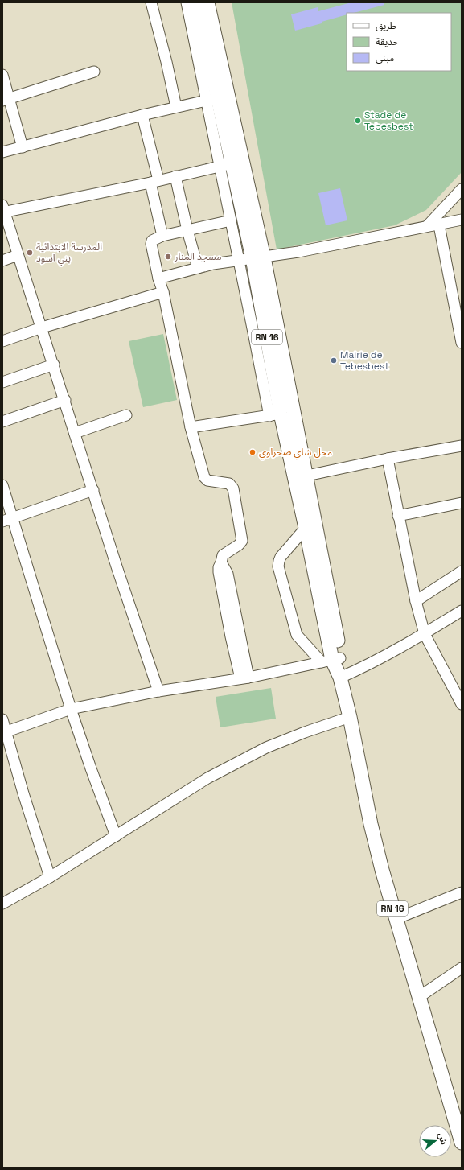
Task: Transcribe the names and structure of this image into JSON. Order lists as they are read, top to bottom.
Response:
{
  "streets": {
    "main road": ["RN 16"]
  },
  "places": [
    "Stade de Tebesbest",
    "المدرسة الابتدائية بني اسود",
    "مسجد المنار",
    "Mairie de Tebesbest",
    "محل شاي صحراوي"
  ],
  "legend": ["طريق", "حديقة", "مبنى"],
  "north": "right"
}
